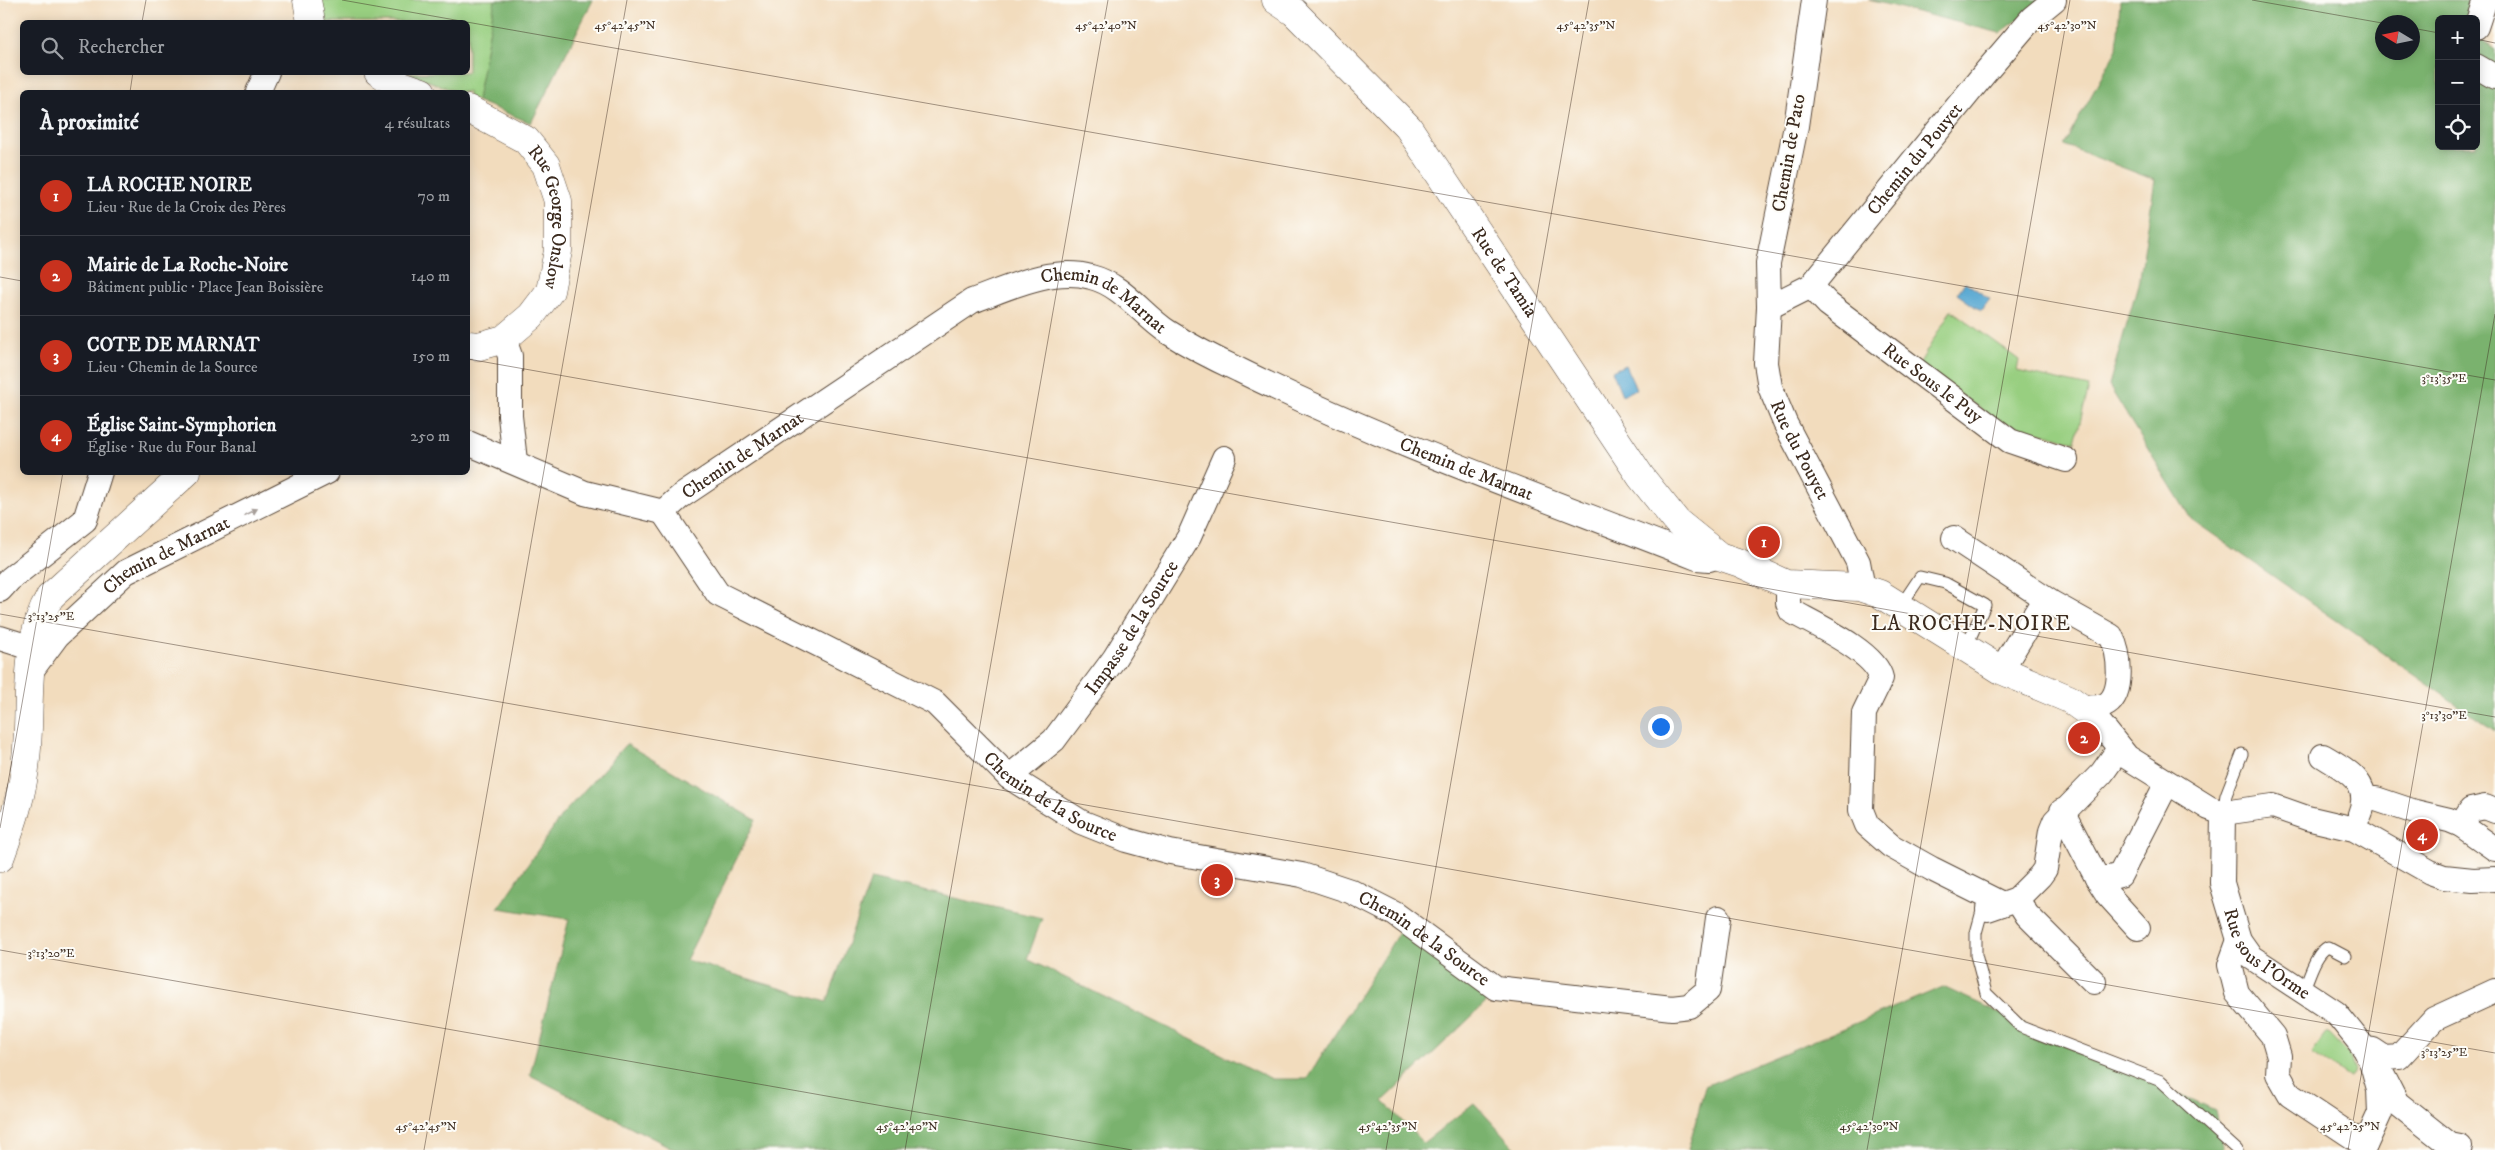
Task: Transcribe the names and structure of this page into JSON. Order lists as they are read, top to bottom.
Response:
{
  "streets": {
    "street": [
      "Chemin de Pato",
      "Chemin du Pouyet",
      "Rue George Onslow",
      "Rue de Tamia",
      "Chemin de Marnat",
      "Rue Sous le Puy",
      "Rue du Pouyet",
      "Impasse de la Source",
      "Chemin de la Source",
      "Rue sous l'Orme"
    ]
  },
  "crossings": [
    ["Chemin de Pato", "Chemin du Pouyet"],
    ["Chemin de Pato", "Rue du Pouyet"],
    ["Chemin du Pouyet", "Rue Sous le Puy"],
    ["Chemin du Pouyet", "Rue du Pouyet"],
    ["Rue de Tamia", "Chemin de Marnat"],
    ["Rue de Tamia", "Rue du Pouyet"],
    ["Chemin de Marnat", "Chemin de la Source"],
    ["Impasse de la Source", "Chemin de la Source"]
  ],
  "districts": ["LA ROCHE-NOIRE"],
  "north": "left",
  "page": {
    "map_buttons": ["+", "−"],
    "search": "Rechercher",
    "heading": ["À proximité", "4 résultats"],
    "list": [
      {
        "mark": "1",
        "name": "LA ROCHE NOIRE",
        "note": "Lieu · Rue de la Croix des Pères",
        "value": "70 m"
      },
      {
        "mark": "2",
        "name": "Mairie de La Roche-Noire",
        "note": "Bâtiment public · Place Jean Boissière",
        "value": "140 m"
      },
      {
        "mark": "3",
        "name": "COTE DE MARNAT",
        "note": "Lieu · Chemin de la Source",
        "value": "150 m"
      },
      {
        "mark": "4",
        "name": "Église Saint-Symphorien",
        "note": "Église · Rue du Four Banal",
        "value": "250 m"
      }
    ],
    "pins": [
      "1",
      "2",
      "4",
      "3"
    ]
  },
  "coordinates": [
    "45°42'45\"N",
    "45°42'40\"N",
    "45°42'35\"N",
    "45°42'30\"N",
    "3°13'35\"E",
    "3°13'25\"E",
    "3°13'30\"E",
    "3°13'20\"E",
    "45°42'25\"N"
  ]
}
